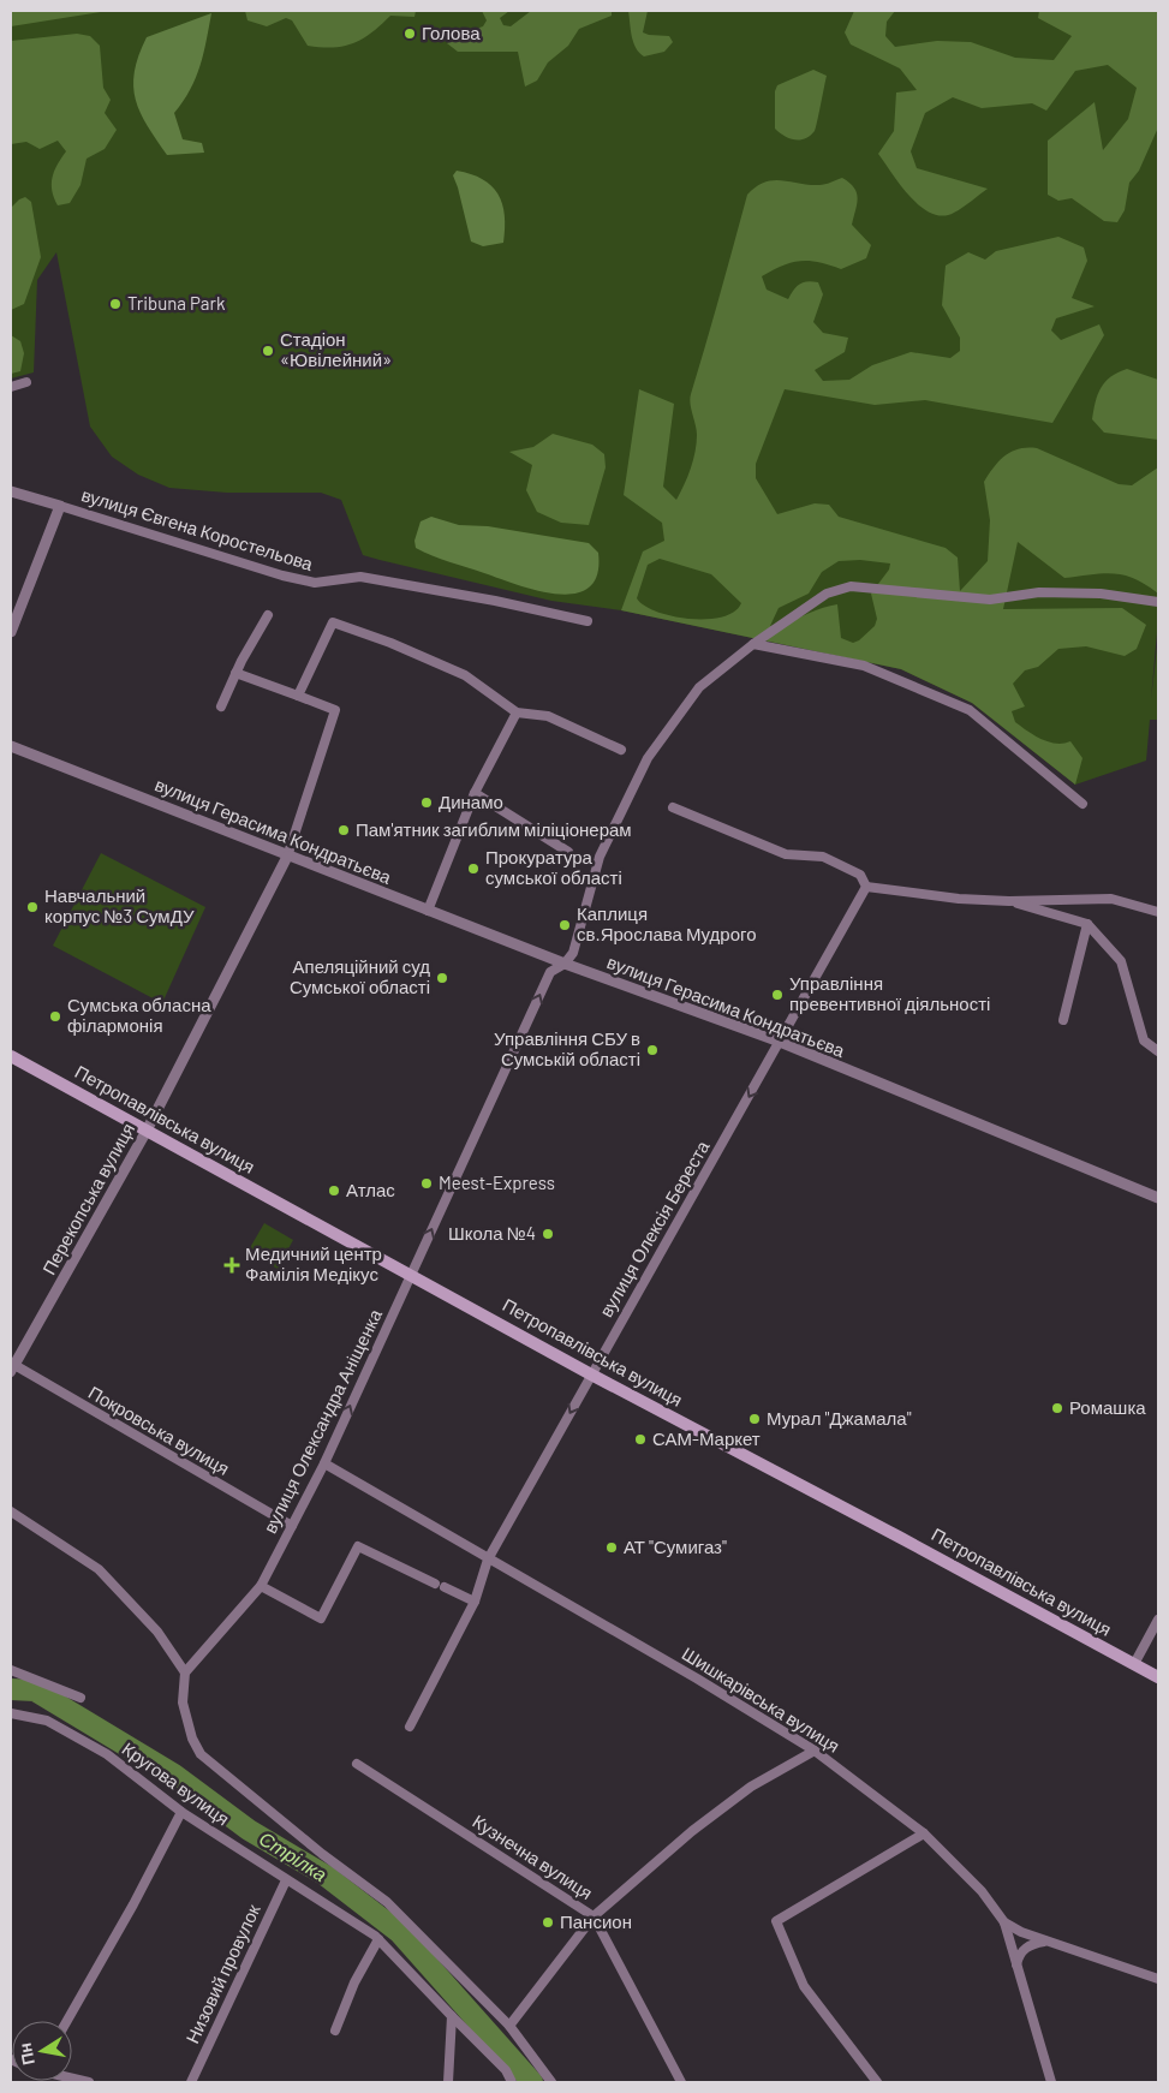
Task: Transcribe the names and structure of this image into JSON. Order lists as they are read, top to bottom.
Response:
{
  "streets": {
    "main road": ["Петропавлівська вулиця"],
    "street": [
      "вулиця Євгена Коростельова",
      "вулиця Герасима Кондратьєва",
      "Перекопська вулиця",
      "вулиця Олексія Береста",
      "вулиця Олександра Аніщенка",
      "Покровська вулиця",
      "Шишкарівська вулиця",
      "Кругова вулиця",
      "Кузнечна вулиця",
      "Низовий провулок"
    ]
  },
  "crossings": [
    ["вулиця Герасима Кондратьєва", "Перекопська вулиця"],
    ["вулиця Герасима Кондратьєва", "вулиця Олексія Береста"],
    ["вулиця Герасима Кондратьєва", "вулиця Олександра Аніщенка"],
    ["Петропавлівська вулиця", "Перекопська вулиця"],
    ["Петропавлівська вулиця", "вулиця Олексія Береста"],
    ["Петропавлівська вулиця", "вулиця Олександра Аніщенка"],
    ["Перекопська вулиця", "Покровська вулиця"],
    ["вулиця Олексія Береста", "Шишкарівська вулиця"],
    ["вулиця Олександра Аніщенка", "Покровська вулиця"],
    ["вулиця Олександра Аніщенка", "Шишкарівська вулиця"],
    ["Кругова вулиця", "Низовий провулок"]
  ],
  "one_way": ["вулиця Олексія Береста"],
  "water": ["Стрілка"],
  "places": {
    "other": [
      "Голова",
      "Tribuna Park",
      "Стадіон «Ювілейний»",
      "Динамо",
      "Пам'ятник загиблим міліціонерам",
      "Прокуратура сумської області",
      "Навчальний корпус №3 СумДУ",
      "Каплиця св.Ярослава Мудрого",
      "Апеляційний суд Сумської області",
      "Управління превентивної діяльності",
      "Сумська обласна філармонія",
      "Управління СБУ в Сумській області",
      "Meest-Express",
      "Атлас",
      "Школа №4",
      "Ромашка",
      "Мурал \"Джамала\"",
      "САМ-Маркет",
      "АТ \"Сумигаз\"",
      "Пансион"
    ],
    "health": ["Медичний центр Фамілія Медікус"]
  },
  "north": "left"
}
